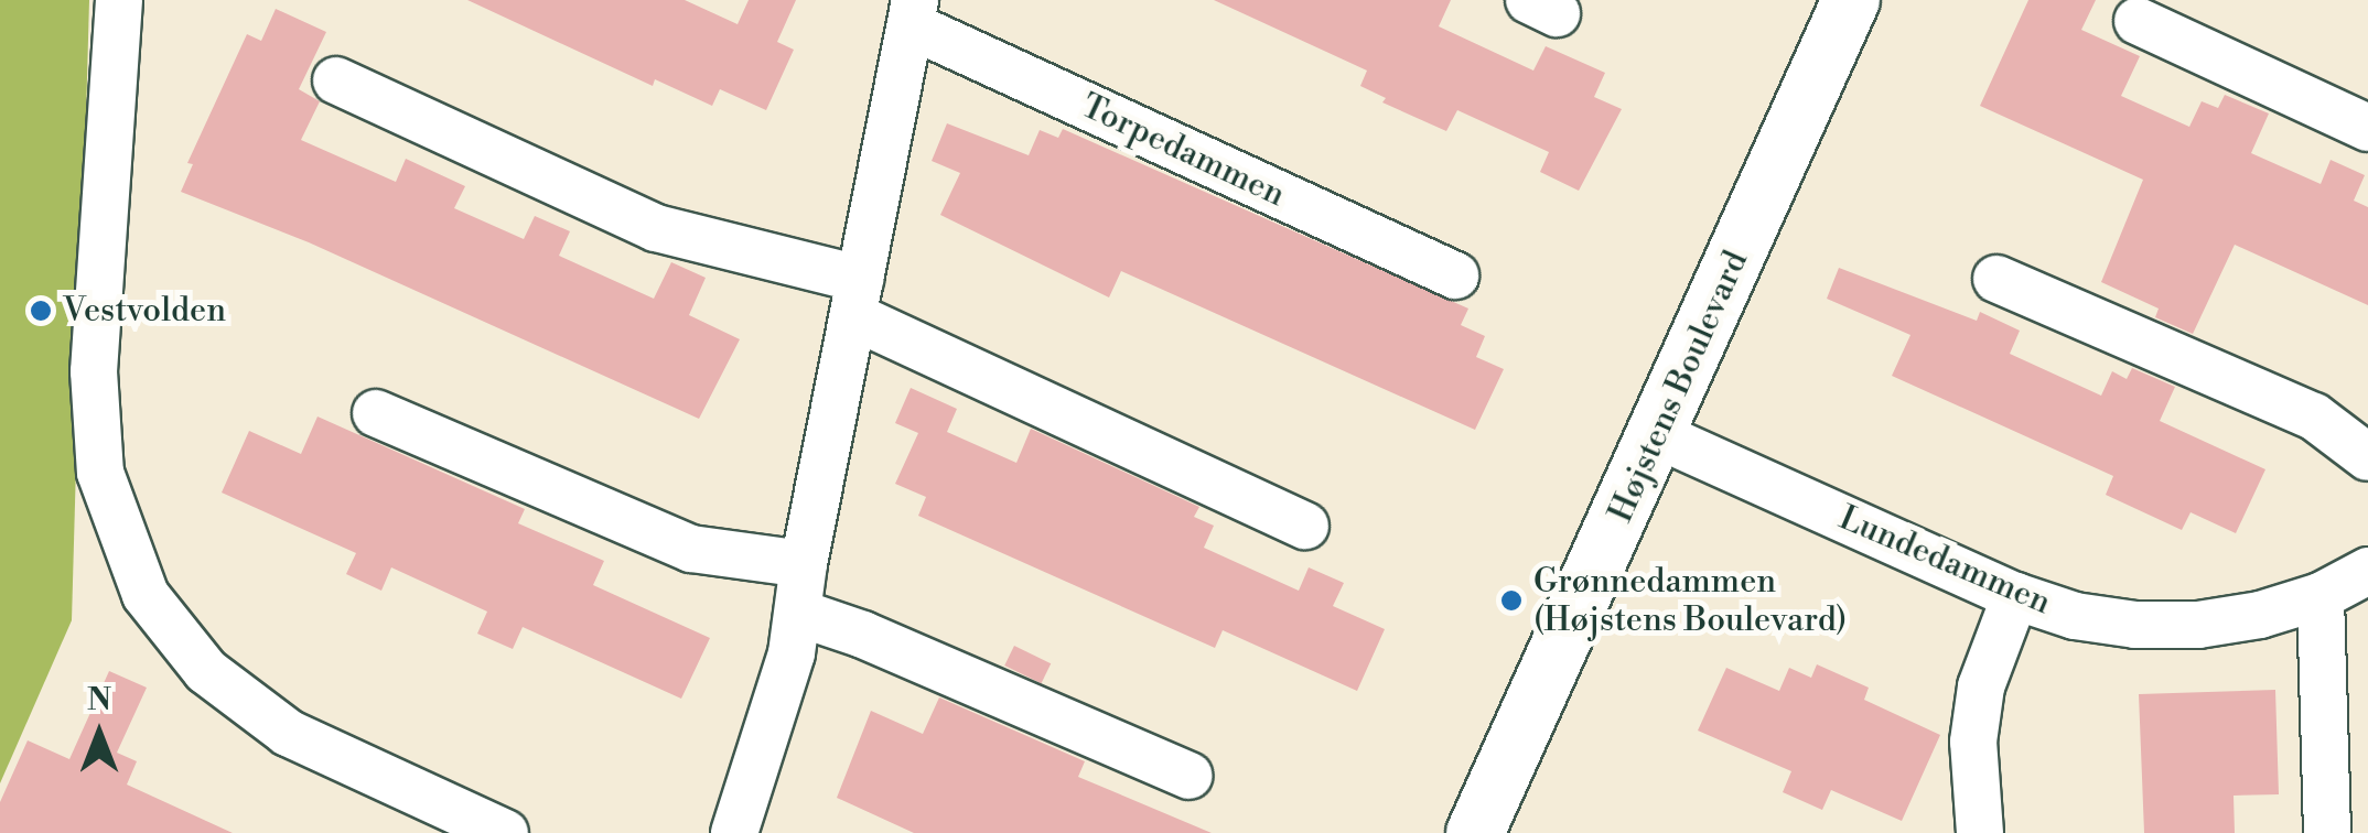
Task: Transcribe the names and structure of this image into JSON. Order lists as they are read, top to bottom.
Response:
{
  "streets": {
    "street": ["Torpedammen", "Højstens Boulevard", "Lundedammen"]
  },
  "crossings": [
    ["Højstens Boulevard", "Lundedammen"]
  ],
  "places": ["Vestvolden", "Grønnedammen (Højstens Boulevard)"],
  "north": "top"
}
